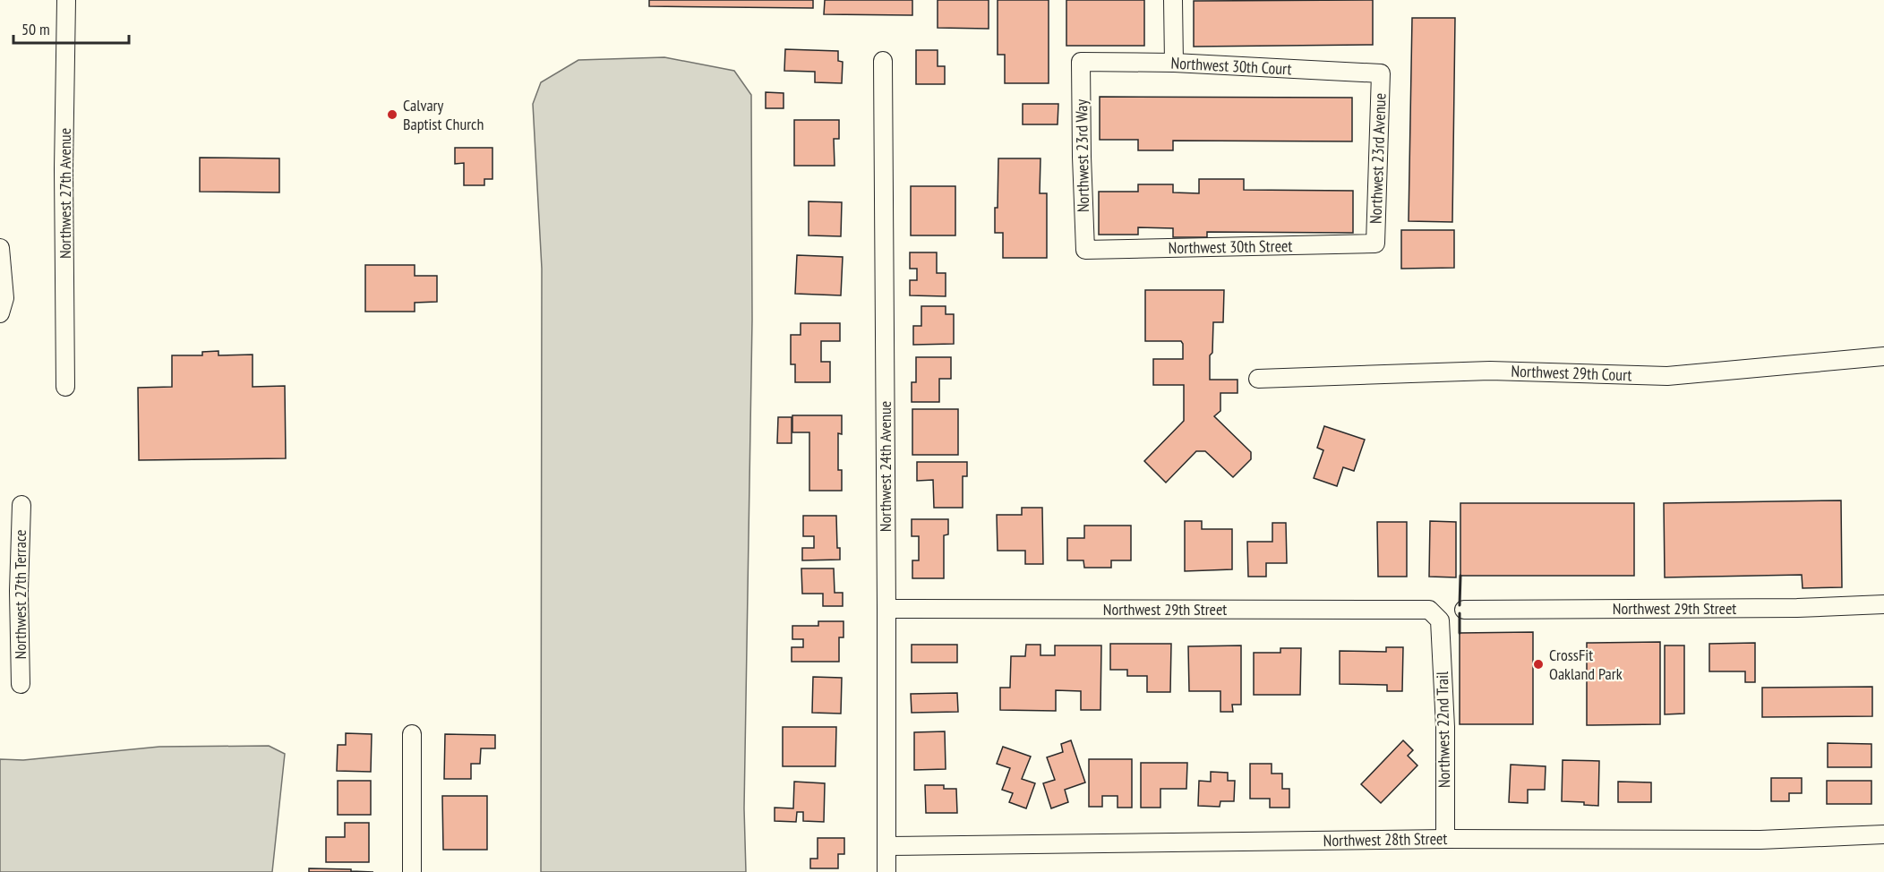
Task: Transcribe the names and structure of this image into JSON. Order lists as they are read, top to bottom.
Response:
{
  "streets": {
    "street": [
      "Northwest 30th Court",
      "Northwest 23rd Way",
      "Northwest 23rd Avenue",
      "Northwest 27th Avenue",
      "Northwest 30th Street",
      "Northwest 29th Court",
      "Northwest 24th Avenue",
      "Northwest 27th Terrace",
      "Northwest 29th Street",
      "Northwest 22nd Trail",
      "Northwest 28th Street"
    ]
  },
  "crossings": [
    ["Northwest 30th Court", "Northwest 23rd Way"],
    ["Northwest 30th Court", "Northwest 23rd Avenue"],
    ["Northwest 23rd Way", "Northwest 30th Street"],
    ["Northwest 23rd Avenue", "Northwest 30th Street"],
    ["Northwest 24th Avenue", "Northwest 29th Street"],
    ["Northwest 24th Avenue", "Northwest 28th Street"],
    ["Northwest 29th Street", "Northwest 22nd Trail"],
    ["Northwest 22nd Trail", "Northwest 28th Street"]
  ],
  "places": ["Calvary Baptist Church", "CrossFit Oakland Park"],
  "scale_bar": "50 m"
}
